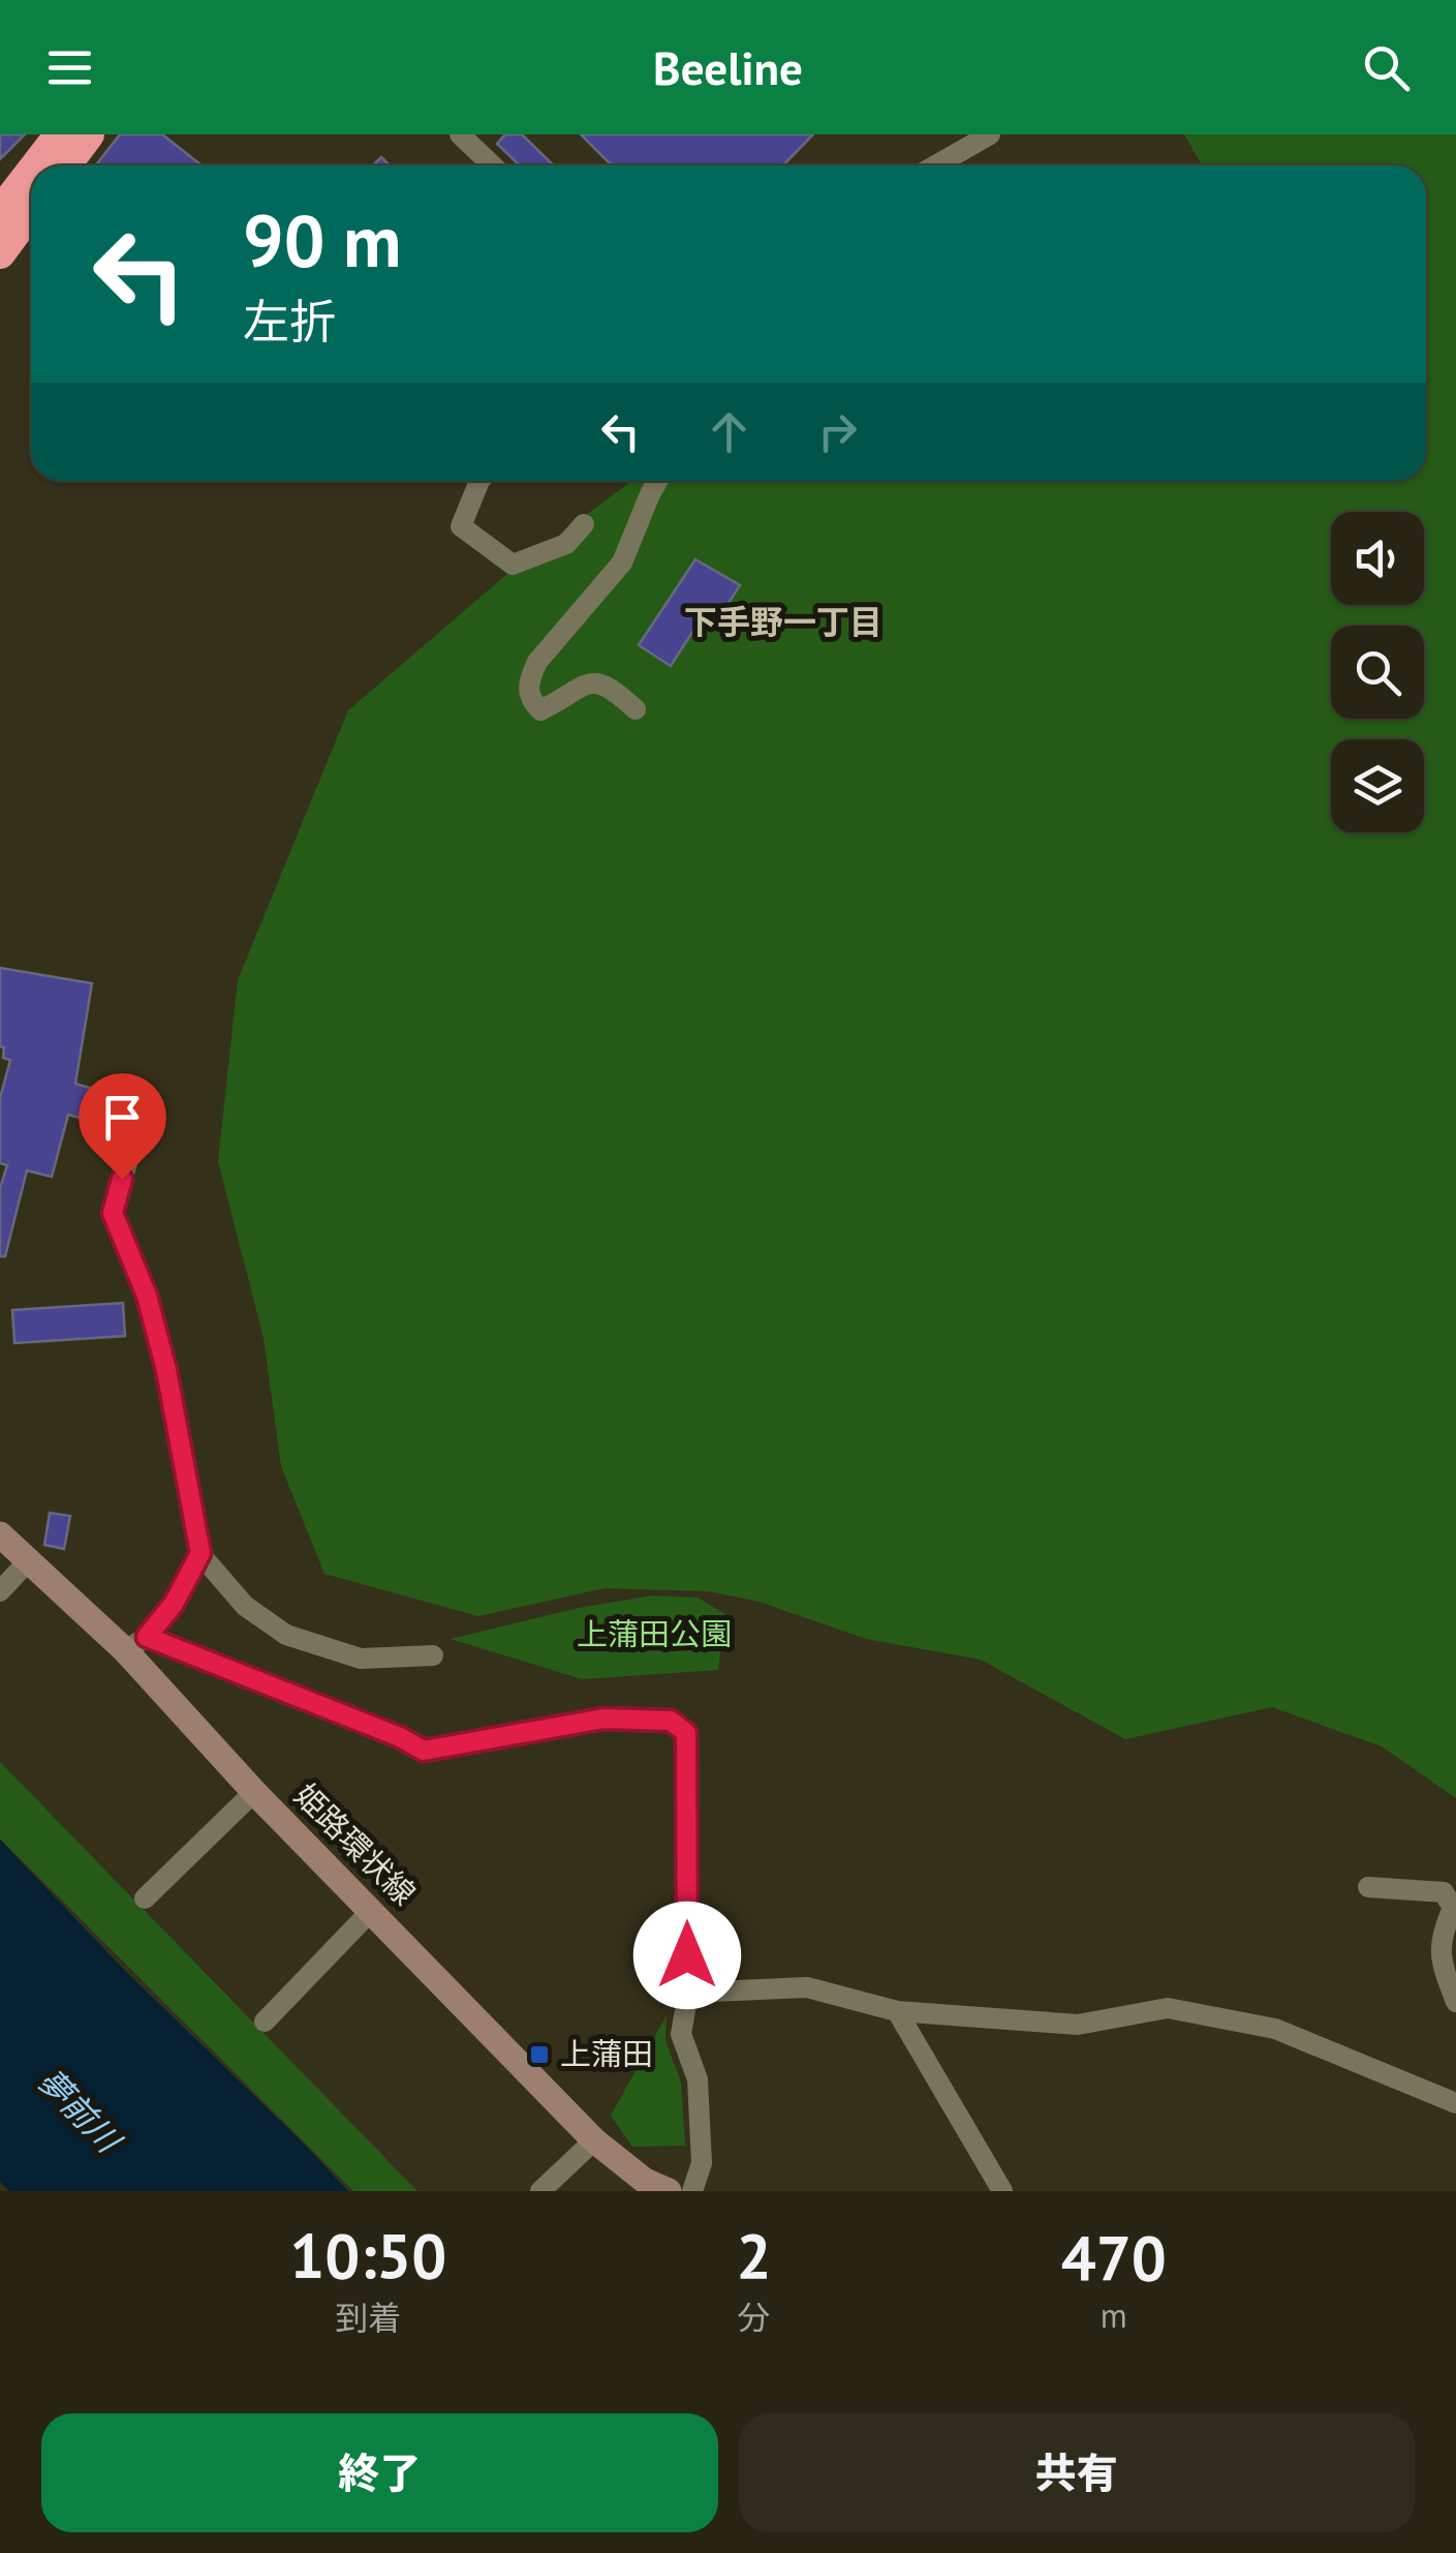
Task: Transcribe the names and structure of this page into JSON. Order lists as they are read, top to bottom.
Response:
{
  "streets": {
    "main road": ["姫路環状線"]
  },
  "districts": ["下手野一丁目"],
  "water": ["夢前川"],
  "parks": ["上蒲田公園"],
  "places": {
    "transit": ["上蒲田"]
  },
  "page": {
    "header": "Beeline",
    "turn": ["90 m", "左折"],
    "eta": [
      "10:50",
      "到着",
      "2",
      "分",
      "470",
      "m"
    ],
    "buttons": ["終了", "共有"]
  }
}
